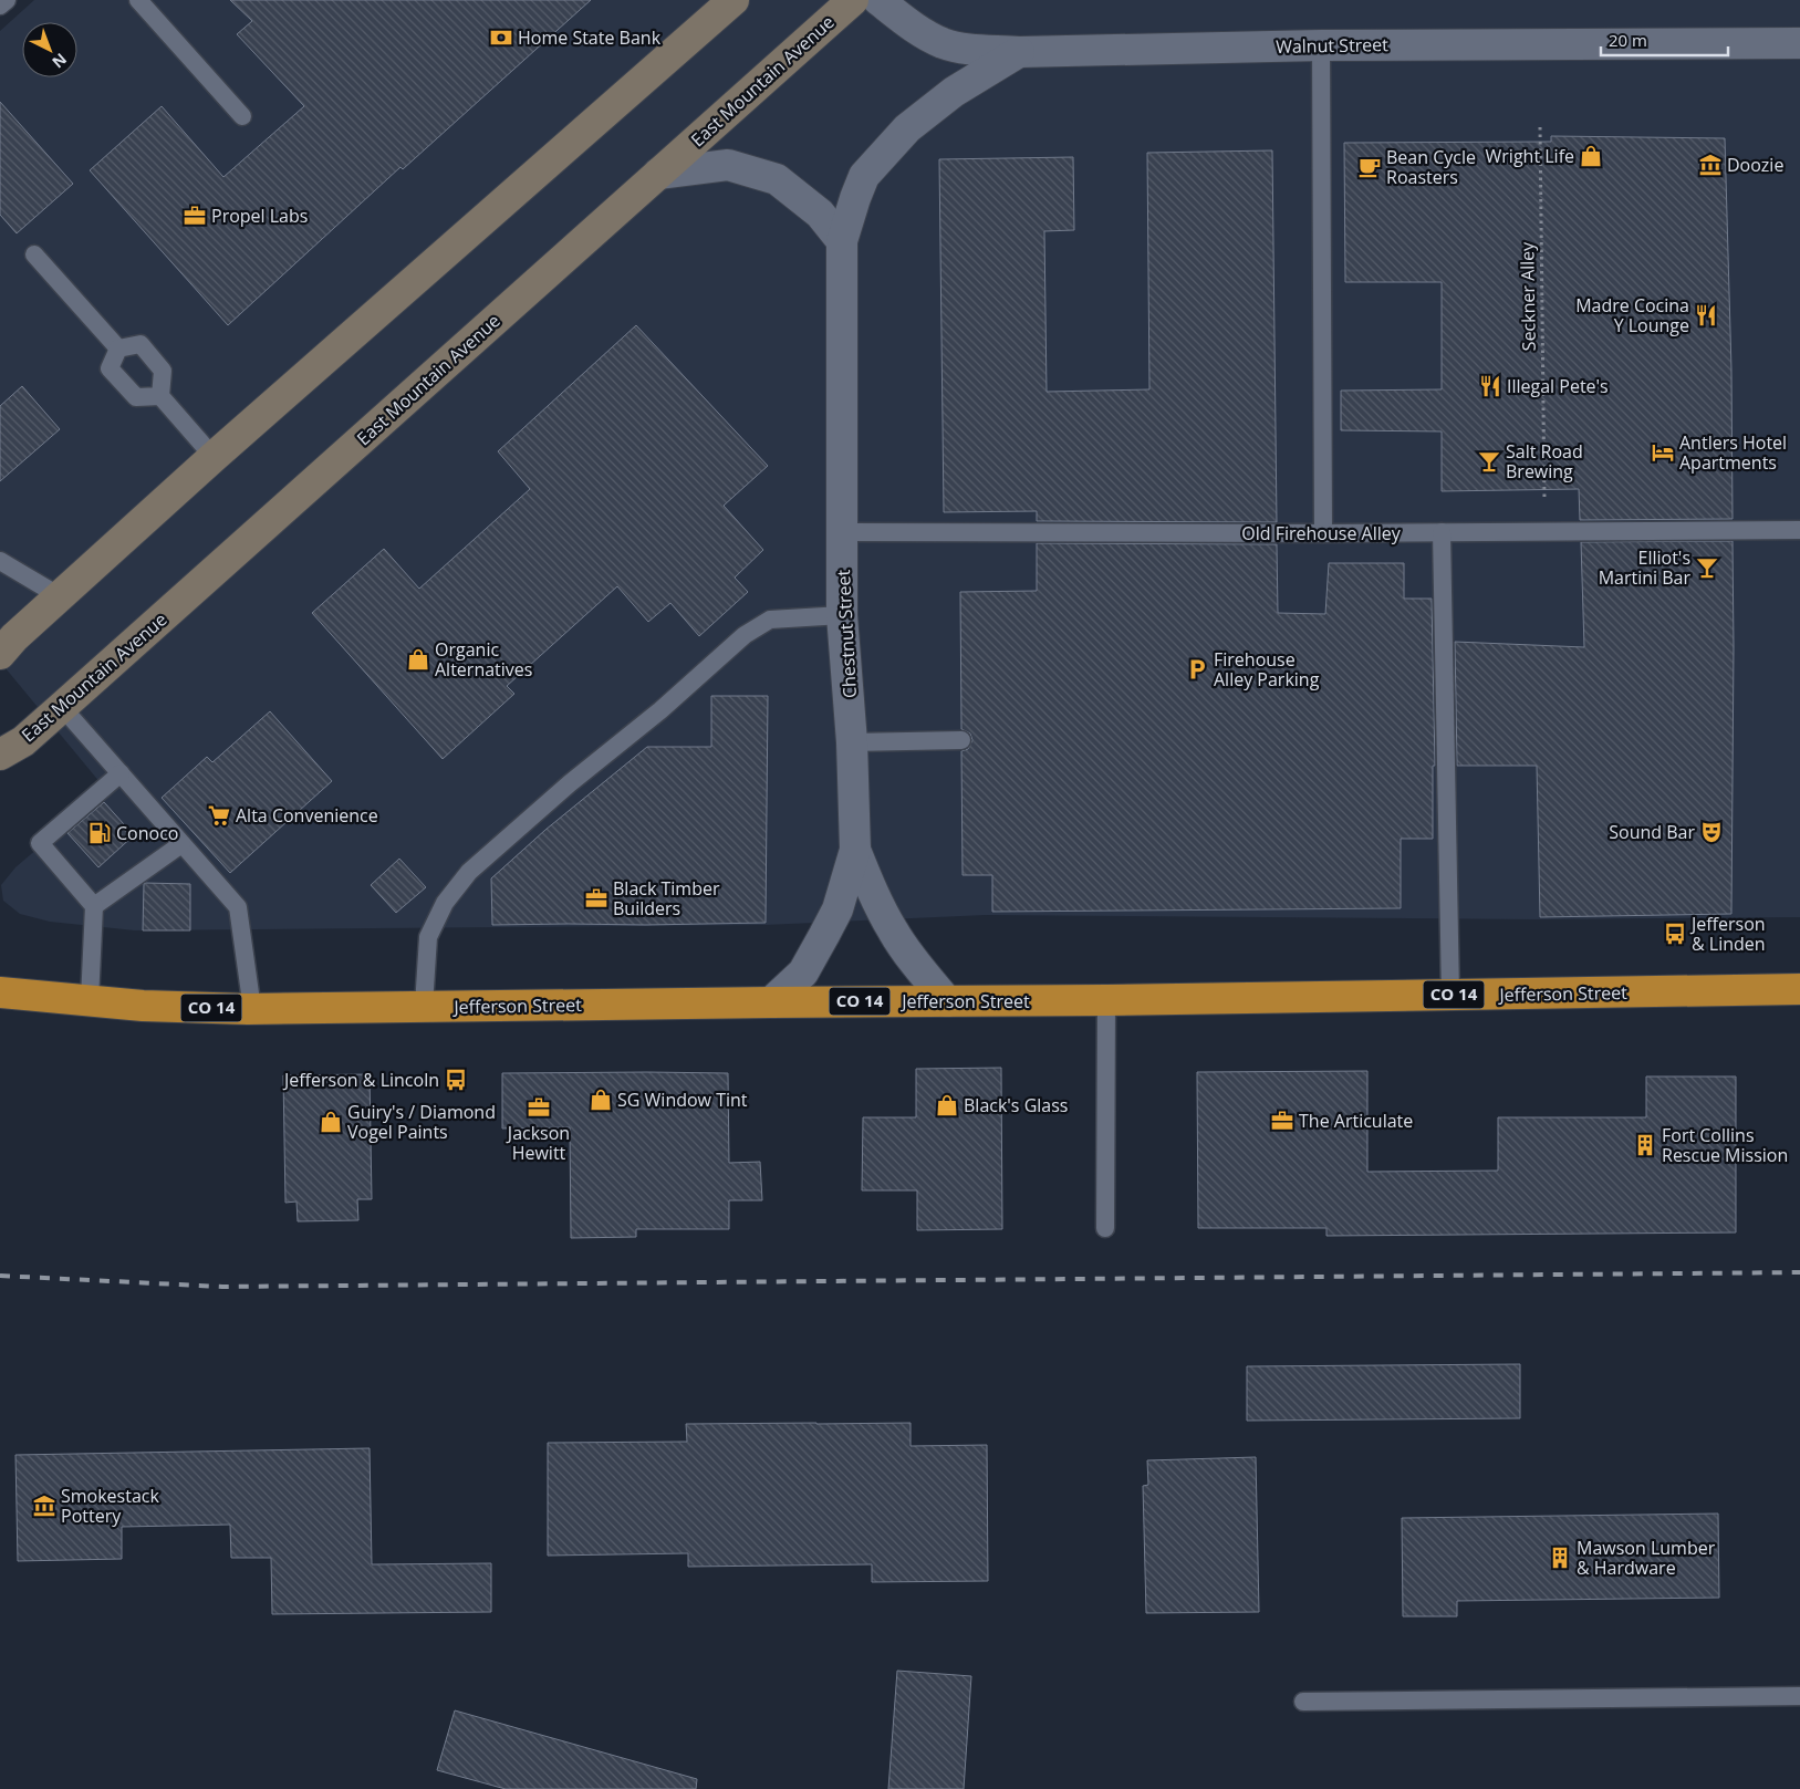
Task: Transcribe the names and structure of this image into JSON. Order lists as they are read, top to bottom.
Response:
{
  "streets": {
    "highway": ["Jefferson Street", "CO 14"],
    "street": ["Walnut Street", "East Mountain Avenue", "Chestnut Street"],
    "lane": ["Old Firehouse Alley"],
    "path": ["Seckner Alley"]
  },
  "crossings": [
    ["Walnut Street", "Chestnut Street"],
    ["Seckner Alley", "Old Firehouse Alley"],
    ["Old Firehouse Alley", "Chestnut Street"],
    ["Chestnut Street", "Jefferson Street"]
  ],
  "places": {
    "bank": ["Home State Bank"],
    "shop": [
      "Wright Life",
      "Organic Alternatives",
      "SG Window Tint",
      "Black's Glass",
      "Guiry's / Diamond Vogel Paints"
    ],
    "museum": ["Doozie", "Smokestack Pottery"],
    "cafe": ["Bean Cycle Roasters"],
    "office": [
      "Propel Labs",
      "Black Timber Builders",
      "Jackson Hewitt",
      "The Articulate"
    ],
    "restaurant": ["Madre Cocina Y Lounge", "Illegal Pete's"],
    "hotel": ["Antlers Hotel Apartments"],
    "bar": ["Salt Road Brewing", "Elliot's Martini Bar"],
    "parking": ["Firehouse Alley Parking"],
    "supermarket": ["Alta Convenience"],
    "theatre": ["Sound Bar"],
    "fuel station": ["Conoco"],
    "bus stop": ["Jefferson & Linden", "Jefferson & Lincoln"],
    "building": ["Fort Collins Rescue Mission", "Mawson Lumber & Hardware"]
  },
  "scale_bar": "20 m",
  "north": "bottom right"
}
